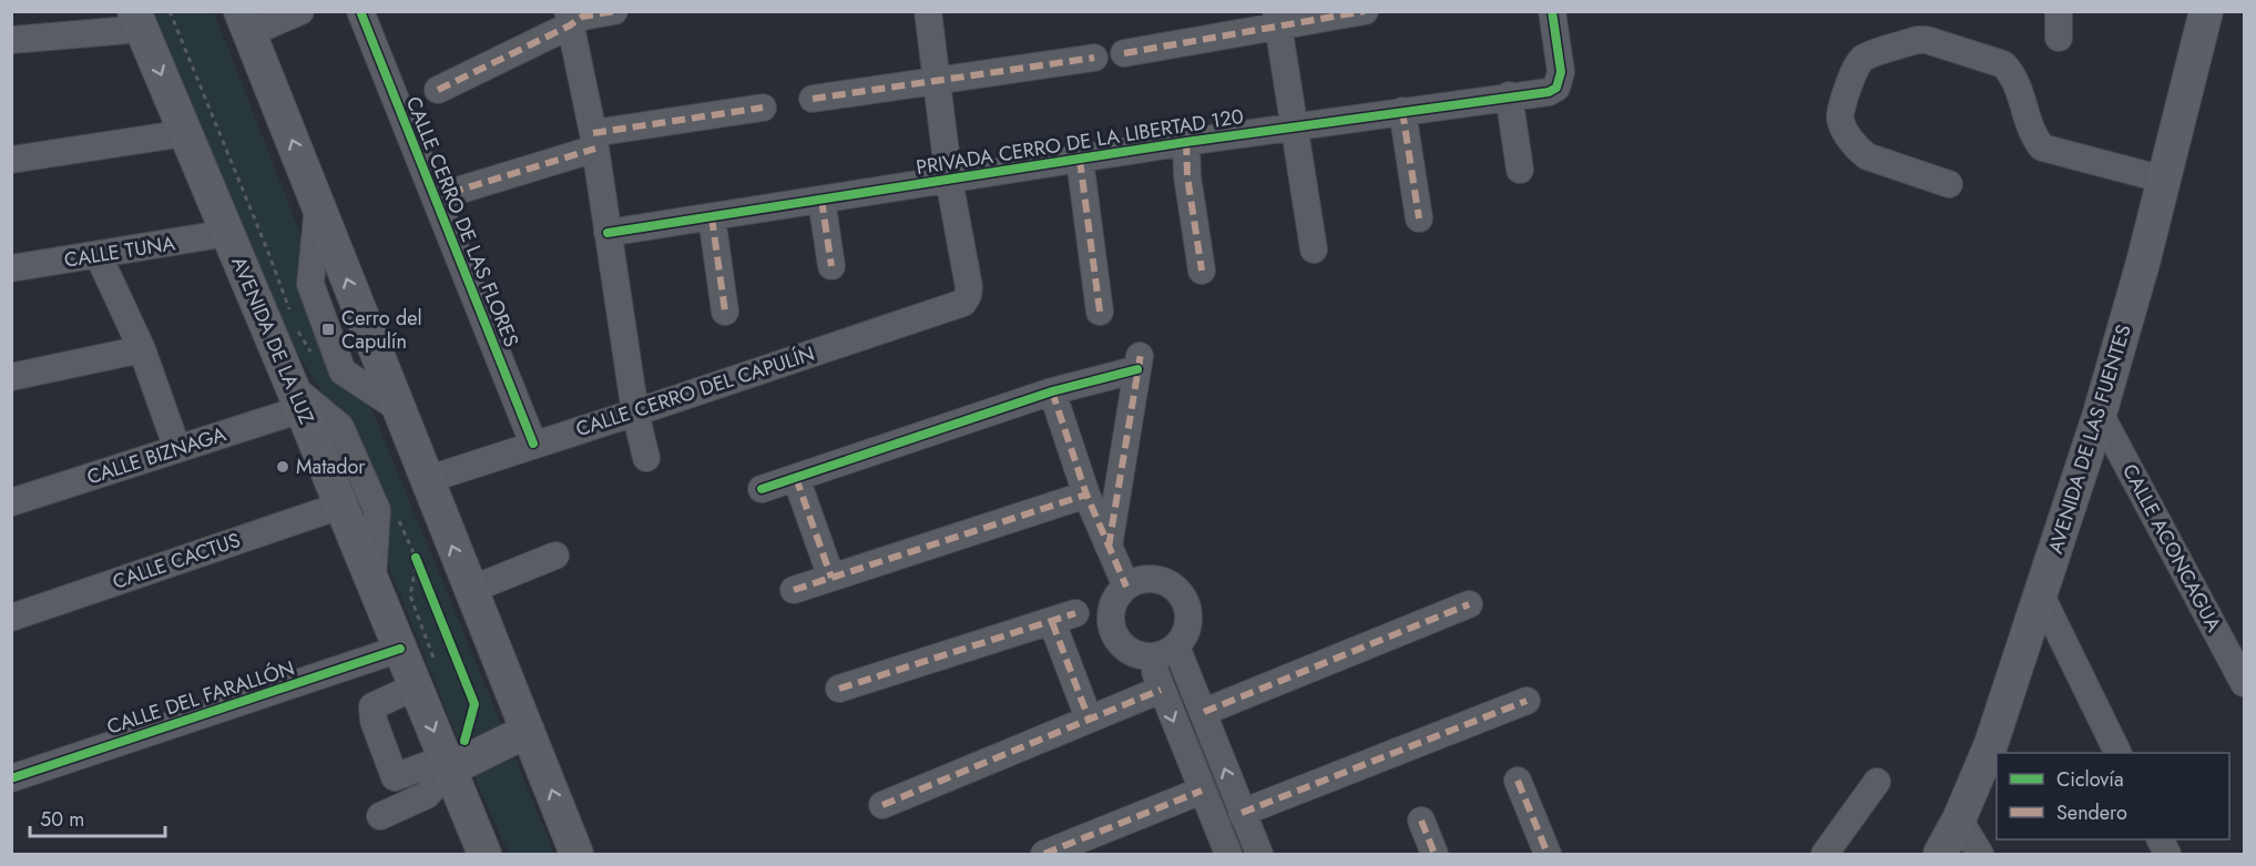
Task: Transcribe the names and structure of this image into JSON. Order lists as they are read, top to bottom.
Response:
{
  "streets": {
    "main road": ["AVENIDA DE LA LUZ", "AVENIDA DE LAS FUENTES"],
    "street": [
      "PRIVADA CERRO DE LA LIBERTAD 120",
      "CALLE CERRO DE LAS FLORES",
      "CALLE TUNA",
      "CALLE CERRO DEL CAPULÍN",
      "CALLE BIZNAGA",
      "CALLE ACONCAGUA",
      "CALLE CACTUS",
      "CALLE DEL FARALLÓN"
    ]
  },
  "crossings": [
    ["PRIVADA CERRO DE LA LIBERTAD 120", "CALLE CERRO DEL CAPULÍN"],
    ["CALLE CERRO DE LAS FLORES", "CALLE CERRO DEL CAPULÍN"],
    ["CALLE TUNA", "AVENIDA DE LA LUZ"],
    ["AVENIDA DE LA LUZ", "CALLE BIZNAGA"],
    ["AVENIDA DE LA LUZ", "CALLE CACTUS"],
    ["AVENIDA DE LA LUZ", "CALLE DEL FARALLÓN"],
    ["AVENIDA DE LAS FUENTES", "CALLE ACONCAGUA"]
  ],
  "places": {
    "transit": ["Cerro del Capulín"],
    "other": ["Matador"]
  },
  "legend": ["Ciclovía", "Sendero"],
  "scale_bar": "50 m"
}
